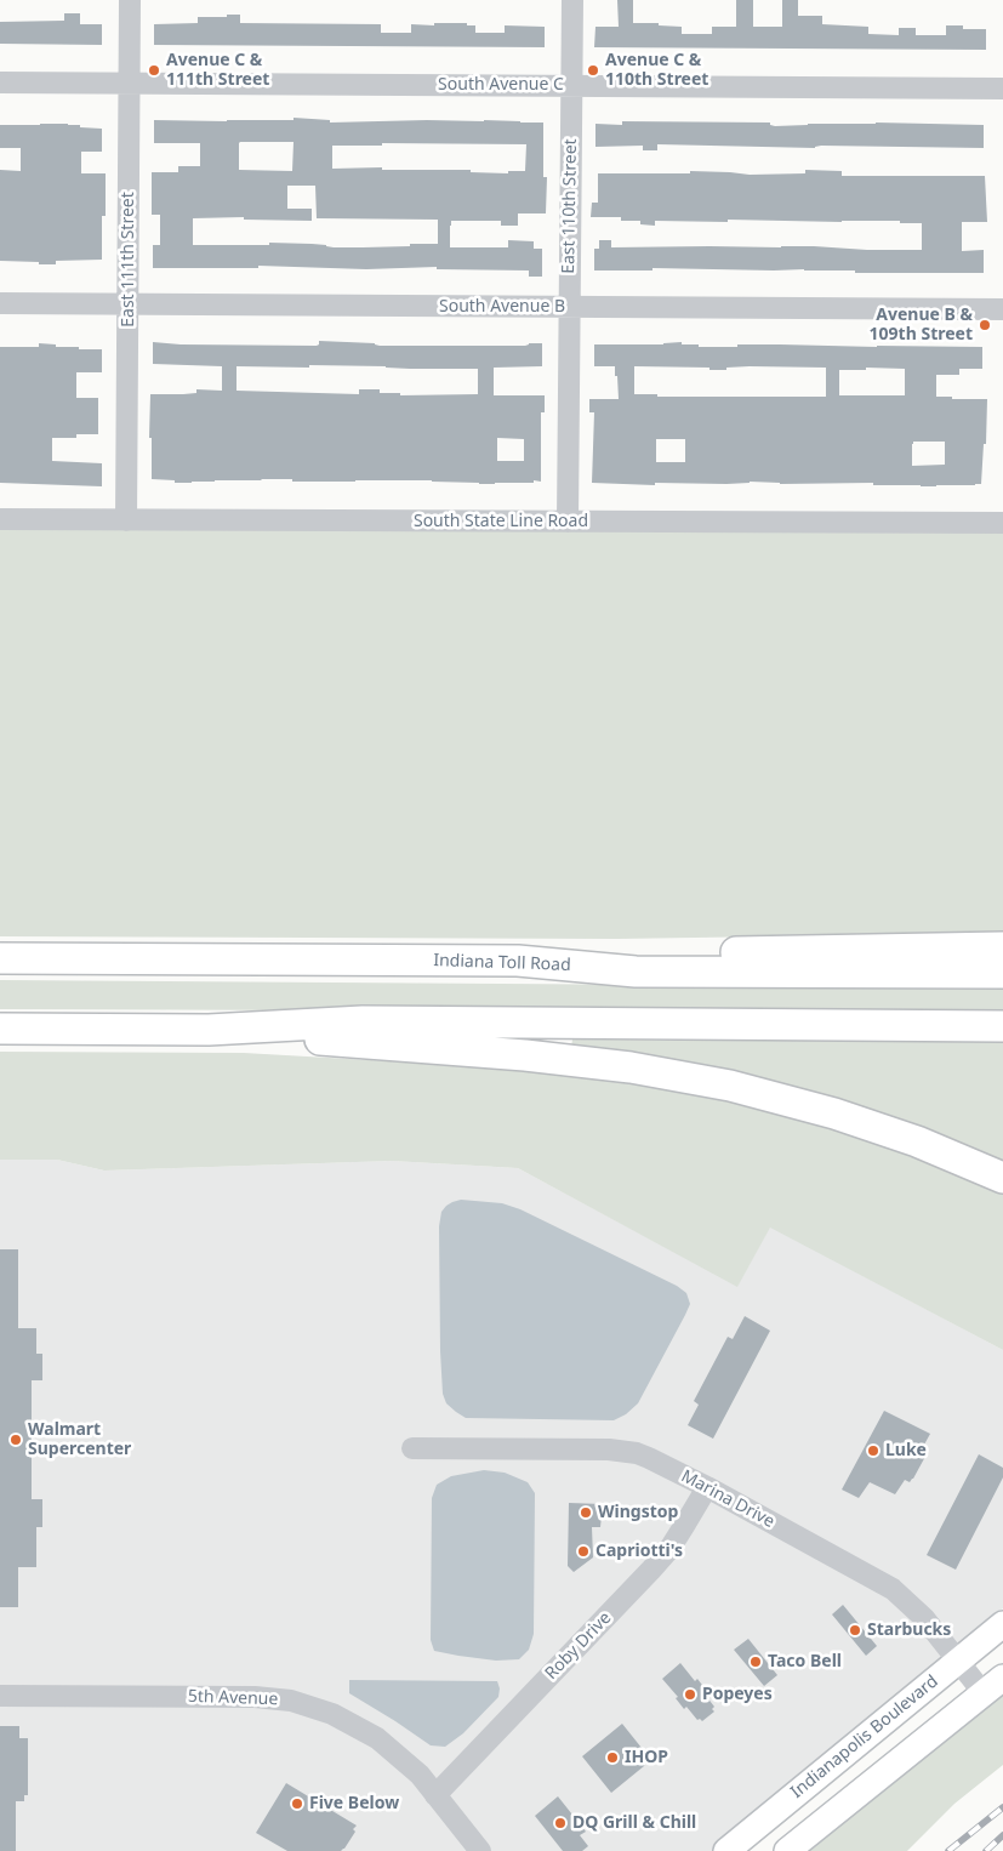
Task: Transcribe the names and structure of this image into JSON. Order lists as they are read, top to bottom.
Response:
{
  "streets": {
    "highway": ["Indiana Toll Road"],
    "main road": ["Indianapolis Boulevard"],
    "street": [
      "South Avenue C",
      "East 110th Street",
      "East 111th Street",
      "South Avenue B",
      "South State Line Road",
      "Marina Drive",
      "Roby Drive",
      "5th Avenue"
    ]
  },
  "crossings": [
    ["South Avenue C", "East 110th Street"],
    ["South Avenue C", "East 111th Street"],
    ["East 110th Street", "South Avenue B"],
    ["East 110th Street", "South State Line Road"],
    ["East 111th Street", "South Avenue B"],
    ["East 111th Street", "South State Line Road"],
    ["Marina Drive", "Roby Drive"],
    ["Marina Drive", "Indianapolis Boulevard"],
    ["Roby Drive", "5th Avenue"]
  ],
  "places": [
    "Avenue C & 111th Street",
    "Avenue C & 110th Street",
    "Avenue B & 109th Street",
    "Walmart Supercenter",
    "Luke",
    "Wingstop",
    "Capriotti's",
    "Starbucks",
    "Taco Bell",
    "Popeyes",
    "IHOP",
    "Five Below",
    "DQ Grill & Chill"
  ]
}
